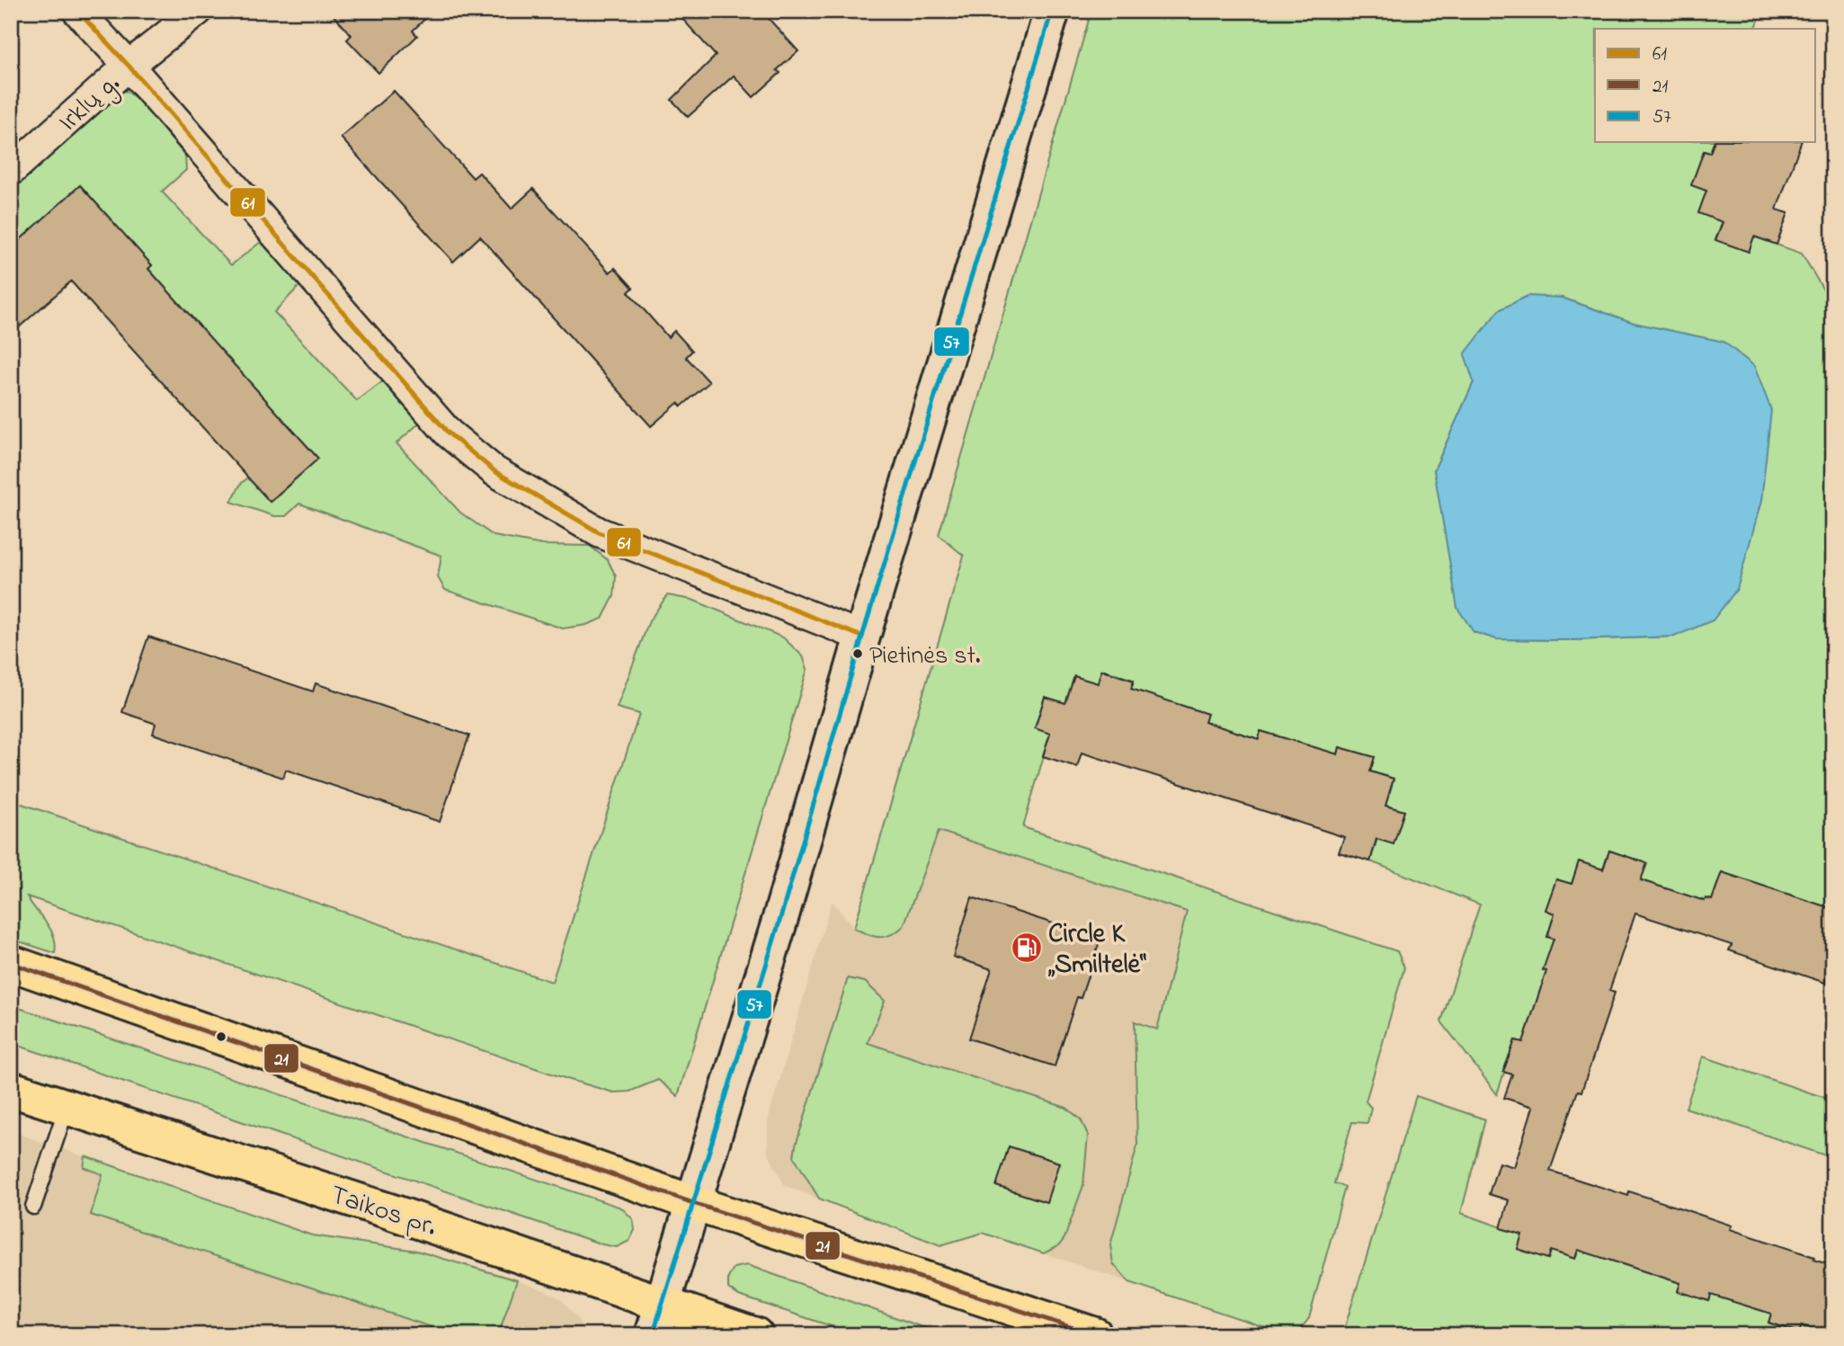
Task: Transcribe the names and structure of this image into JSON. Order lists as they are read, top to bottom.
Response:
{
  "streets": {
    "main road": ["Taikos pr."],
    "street": ["Irklų g."]
  },
  "places": {
    "other": ["Pietinės st."],
    "fuel station": ["Circle K „Smiltelė“"]
  },
  "lines": ["transit line 61", "transit line 57", "transit line 21"],
  "legend": ["61", "21", "57"]
}
